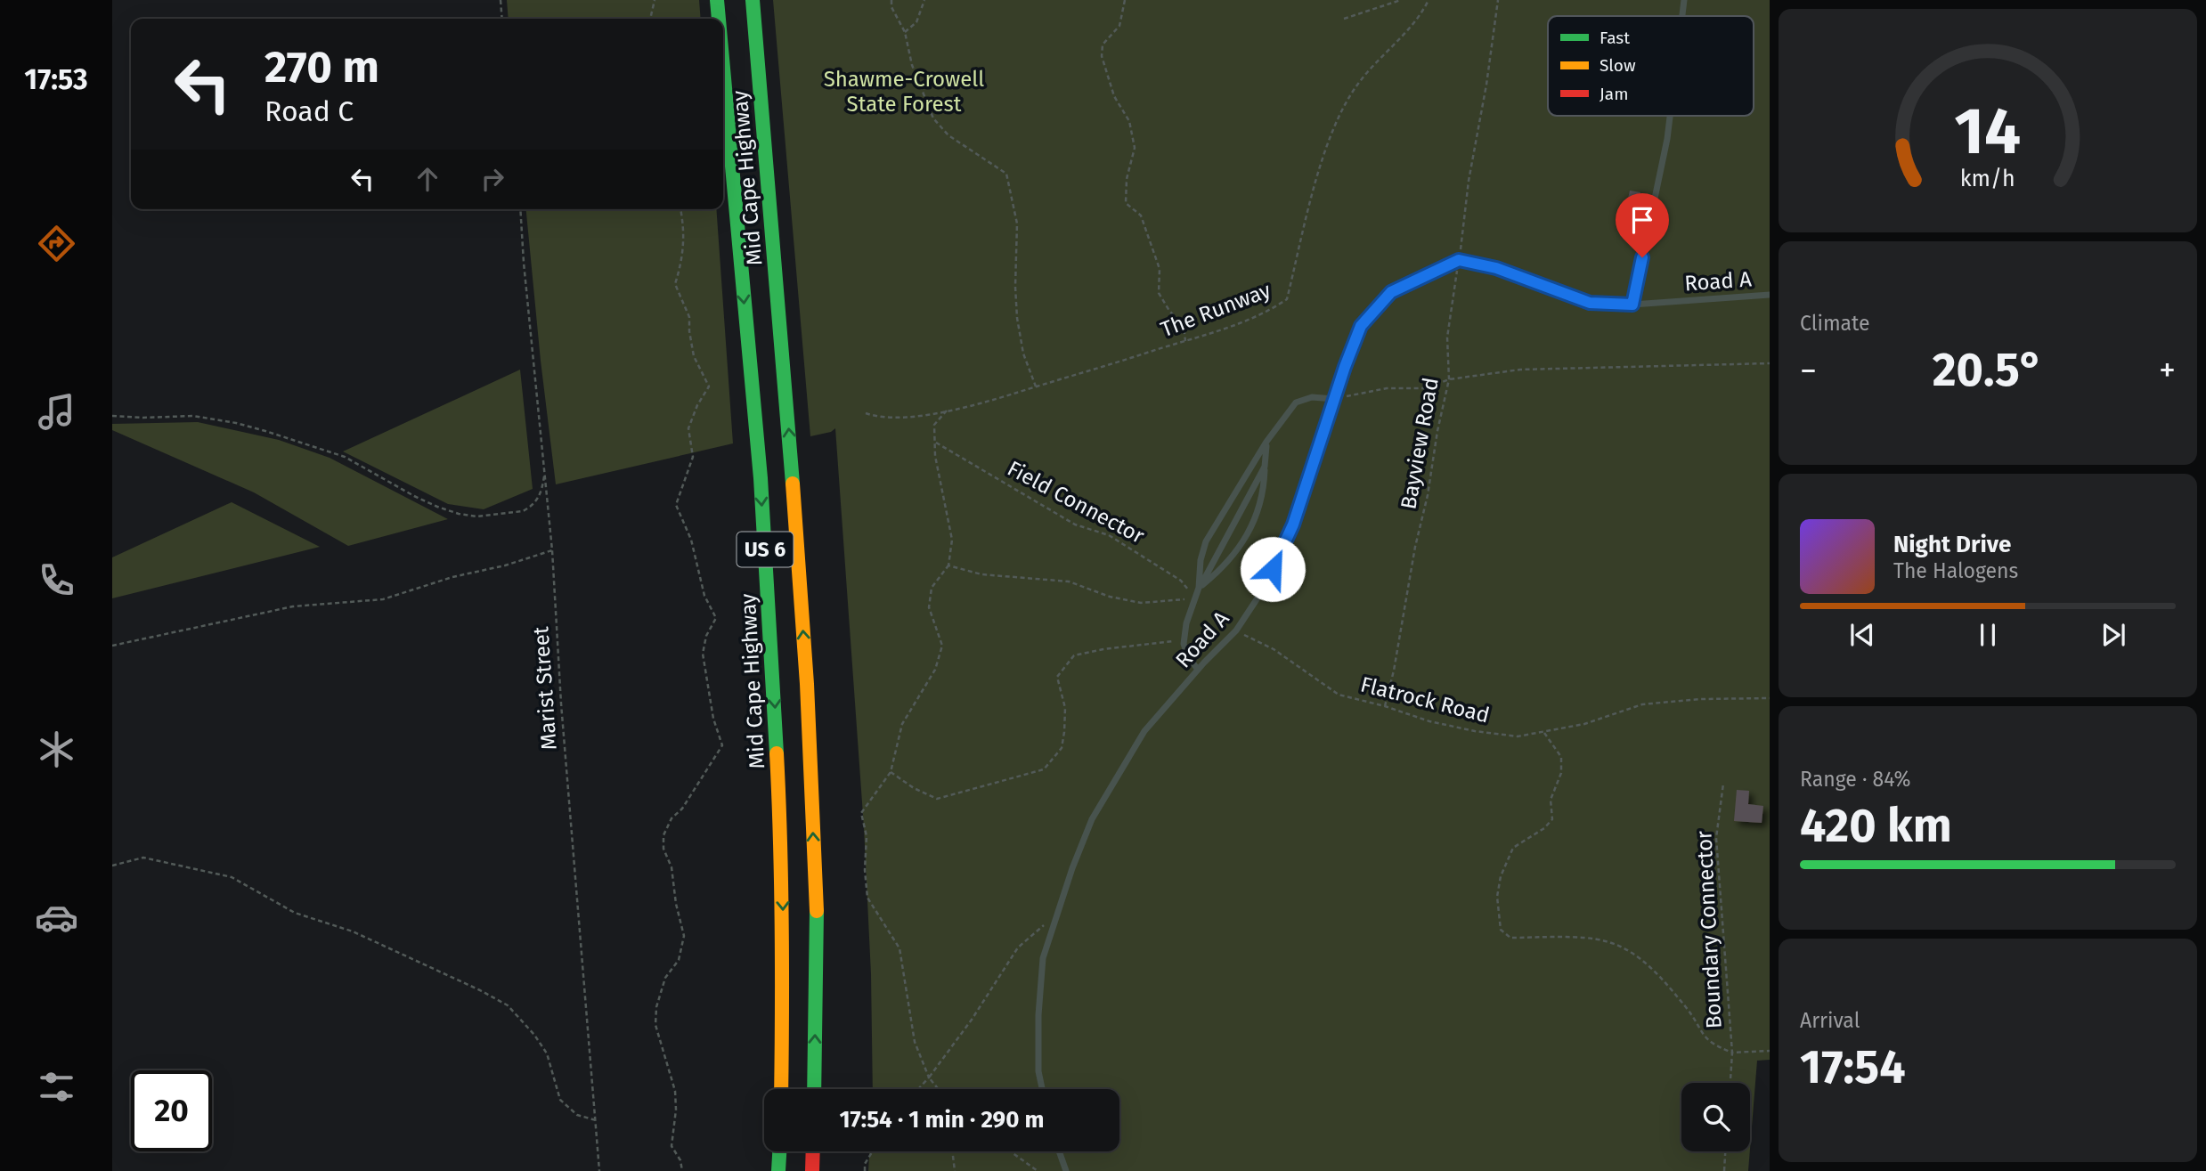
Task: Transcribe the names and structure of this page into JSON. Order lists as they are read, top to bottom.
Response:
{
  "streets": {
    "highway": ["Mid Cape Highway", "US 6"],
    "lane": ["Road A"],
    "path": [
      "The Runway",
      "Bayview Road",
      "Field Connector",
      "Marist Street",
      "Flatrock Road",
      "Boundary Connector"
    ]
  },
  "crossings": [
    ["Road A", "Bayview Road"],
    ["Road A", "Flatrock Road"],
    ["Bayview Road", "Flatrock Road"],
    ["Flatrock Road", "Boundary Connector"]
  ],
  "parks": ["Shawme-Crowell State Forest"],
  "legend": ["Fast", "Slow", "Jam"],
  "page": {
    "tabs": "17:53",
    "turn": ["270 m", "Road C"],
    "tile": [
      "Climate",
      ["Range · 84%", "420 km"],
      ["Arrival", "17:54"]
    ],
    "heat": ["−", "20.5°", "+"],
    "song": ["Night Drive", "The Halogens"],
    "limit": "20",
    "trip": "17:54 · 1 min · 290 m",
    "gauge": ["14", "km/h"]
  }
}
